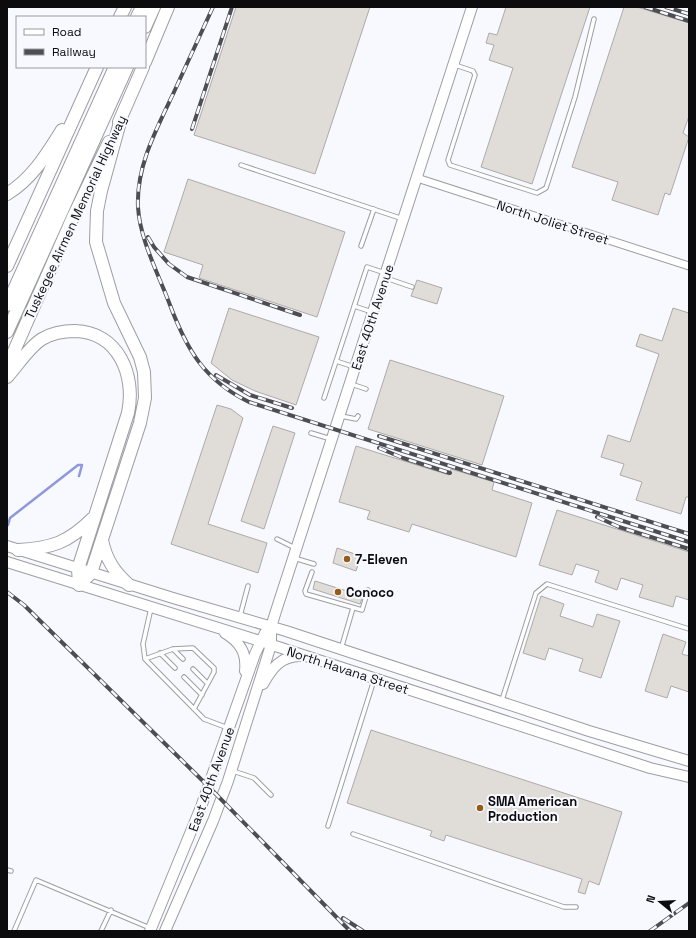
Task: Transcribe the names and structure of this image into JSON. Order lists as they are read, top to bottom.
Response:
{
  "streets": {
    "highway": ["Tuskegee Airmen Memorial Highway"],
    "street": ["North Joliet Street", "East 40th Avenue", "North Havana Street"]
  },
  "crossings": [
    ["North Joliet Street", "East 40th Avenue"],
    ["East 40th Avenue", "North Havana Street"]
  ],
  "places": ["7-Eleven", "Conoco", "SMA American Production"],
  "legend": ["Road", "Railway"],
  "north": "left"
}
